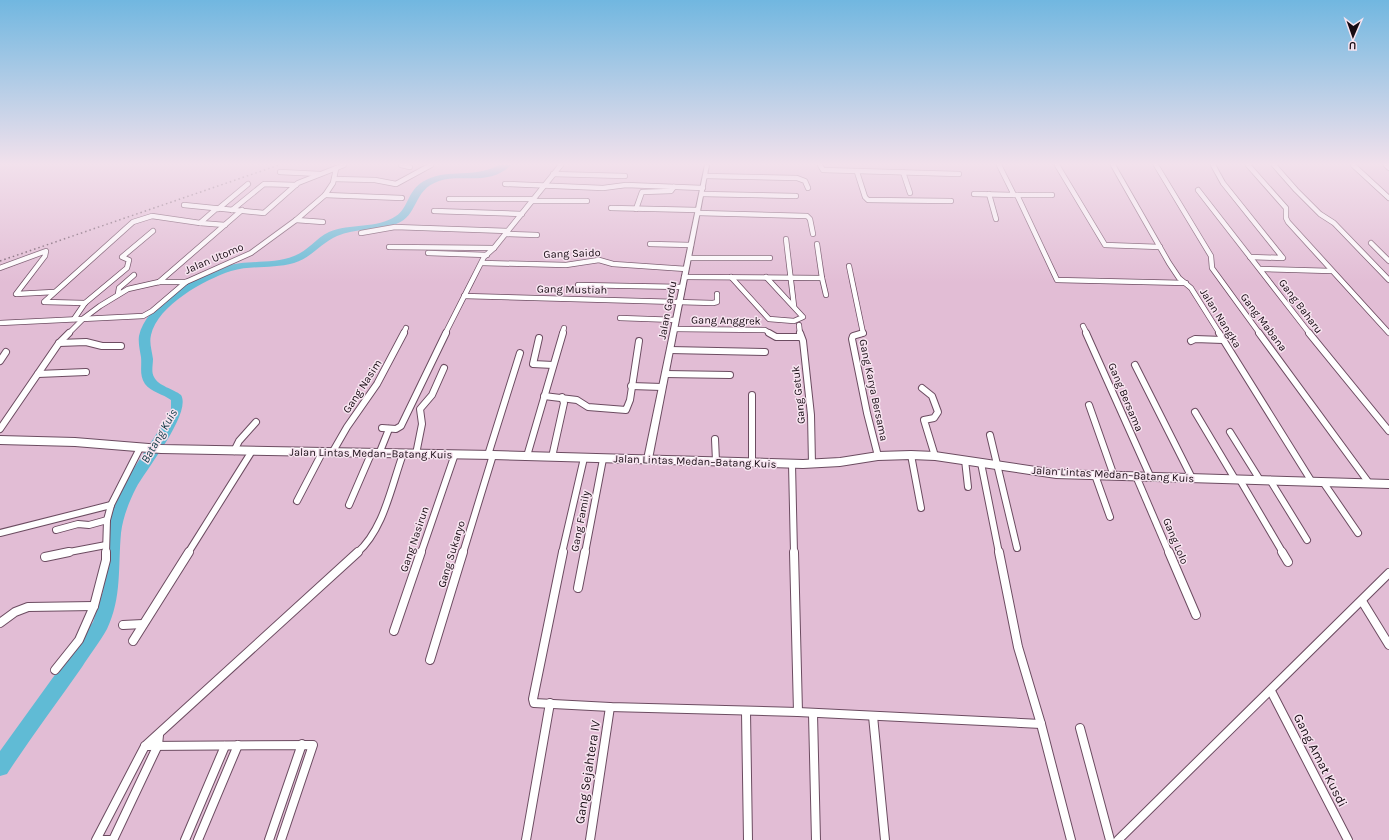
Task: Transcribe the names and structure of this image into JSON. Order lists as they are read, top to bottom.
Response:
{
  "streets": {
    "highway": ["Jalan Lintas Medan–Batang Kuis"],
    "street": [
      "Gang Saido",
      "Jalan Utomo",
      "Gang Mustiah",
      "Gang Baharu",
      "Jalan Gardu",
      "Jalan Nangka",
      "Gang Anggrek",
      "Gang Mabana",
      "Gang Nasim",
      "Gang Karya Bersama",
      "Gang Getuk",
      "Gang Bersama",
      "Gang Family",
      "Gang Nasirun",
      "Gang Lolo",
      "Gang Sukaryo",
      "Gang Amat Kusdi",
      "Gang Sejahtera IV"
    ]
  },
  "crossings": [
    ["Gang Saido", "Jalan Gardu"],
    ["Gang Mustiah", "Jalan Gardu"],
    ["Jalan Gardu", "Gang Anggrek"],
    ["Jalan Gardu", "Jalan Lintas Medan–Batang Kuis"],
    ["Jalan Nangka", "Jalan Lintas Medan–Batang Kuis"],
    ["Gang Anggrek", "Gang Getuk"],
    ["Gang Mabana", "Jalan Lintas Medan–Batang Kuis"],
    ["Gang Nasim", "Jalan Lintas Medan–Batang Kuis"],
    ["Gang Karya Bersama", "Jalan Lintas Medan–Batang Kuis"],
    ["Gang Getuk", "Jalan Lintas Medan–Batang Kuis"],
    ["Gang Bersama", "Jalan Lintas Medan–Batang Kuis"],
    ["Jalan Lintas Medan–Batang Kuis", "Gang Family"],
    ["Jalan Lintas Medan–Batang Kuis", "Gang Nasirun"],
    ["Jalan Lintas Medan–Batang Kuis", "Gang Lolo"],
    ["Jalan Lintas Medan–Batang Kuis", "Gang Sukaryo"]
  ],
  "water": ["Batang Kuis"],
  "north": "bottom"
}
